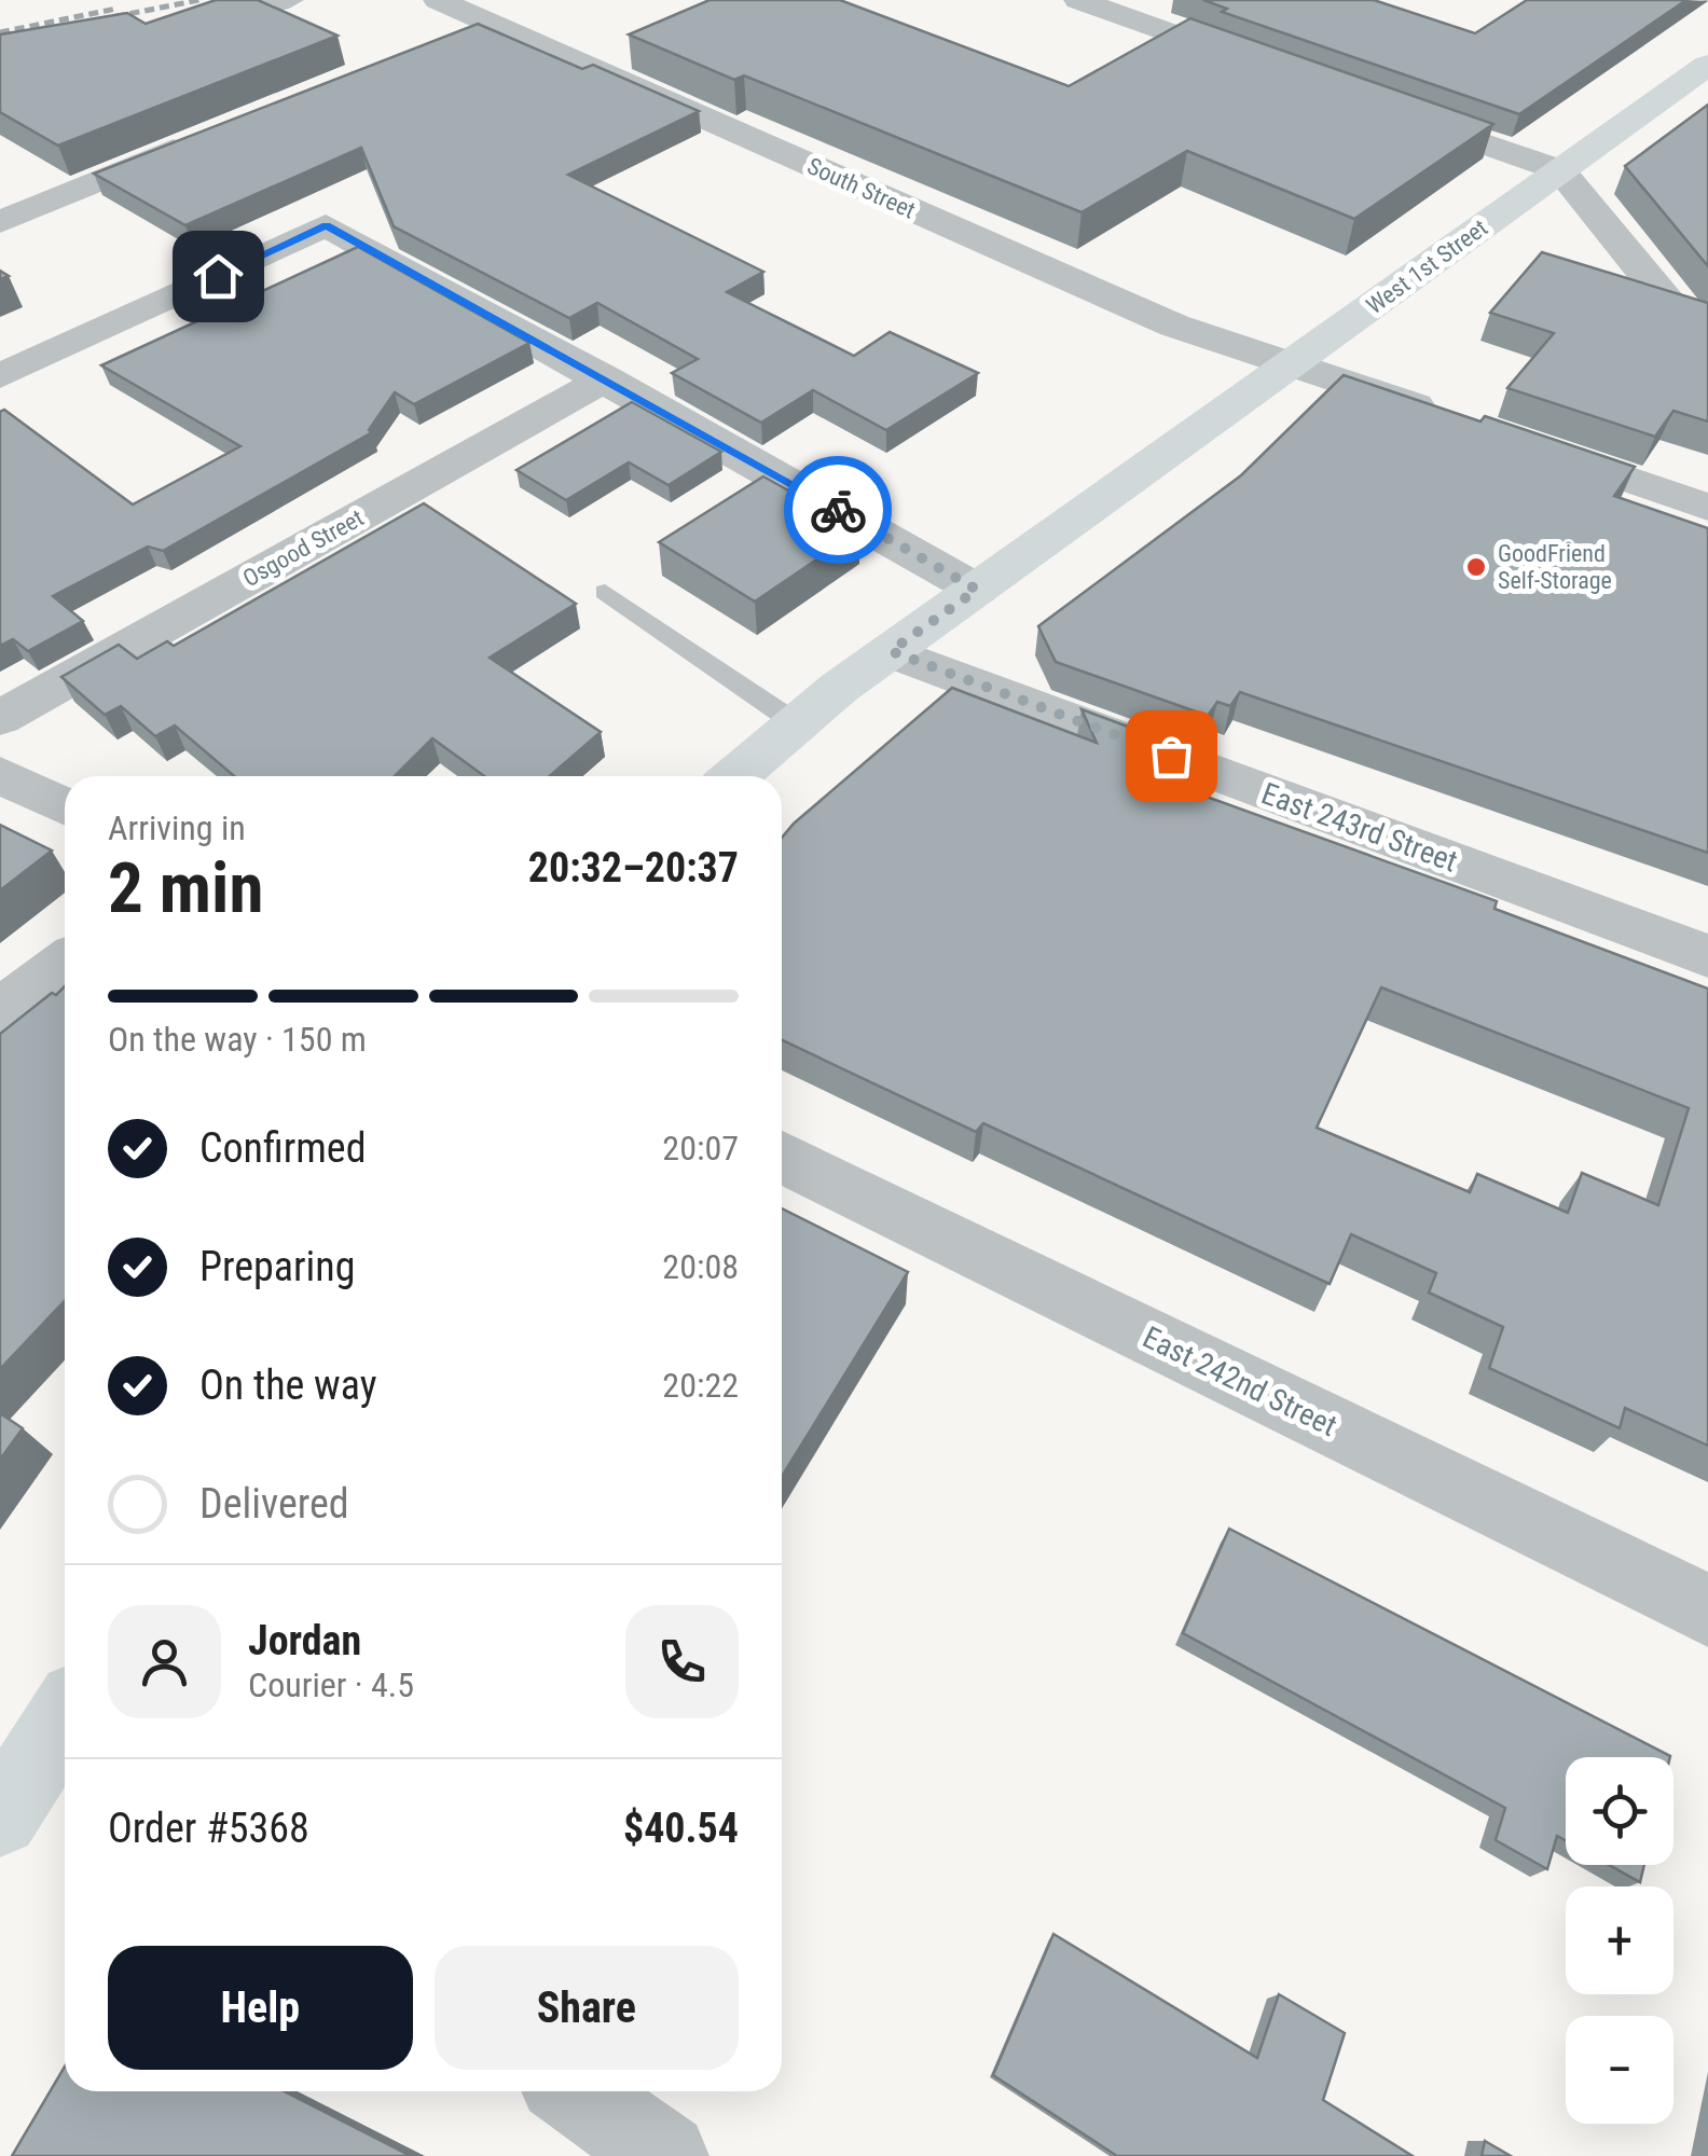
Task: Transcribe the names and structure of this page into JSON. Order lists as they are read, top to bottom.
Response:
{
  "streets": {
    "main road": ["West 1st Street"],
    "street": [
      "South Street",
      "Osgood Street",
      "East 243rd Street",
      "East 242nd Street"
    ]
  },
  "crossings": [
    ["South Street", "West 1st Street"],
    ["West 1st Street", "East 243rd Street"]
  ],
  "places": ["GoodFriend Self-Storage"],
  "page": {
    "heading": ["2 min", "Arriving in", "20:32–20:37"],
    "panel": [
      "Jordan",
      "Courier · 4.5",
      "Order #5368",
      "$40.54"
    ],
    "bar": "On the way · 150 m",
    "list": [
      ["Confirmed", "20:07"],
      ["Preparing", "20:08"],
      ["On the way", "20:22"],
      "Delivered"
    ],
    "map_buttons": ["+", "−"],
    "buttons": ["Help", "Share"]
  }
}
